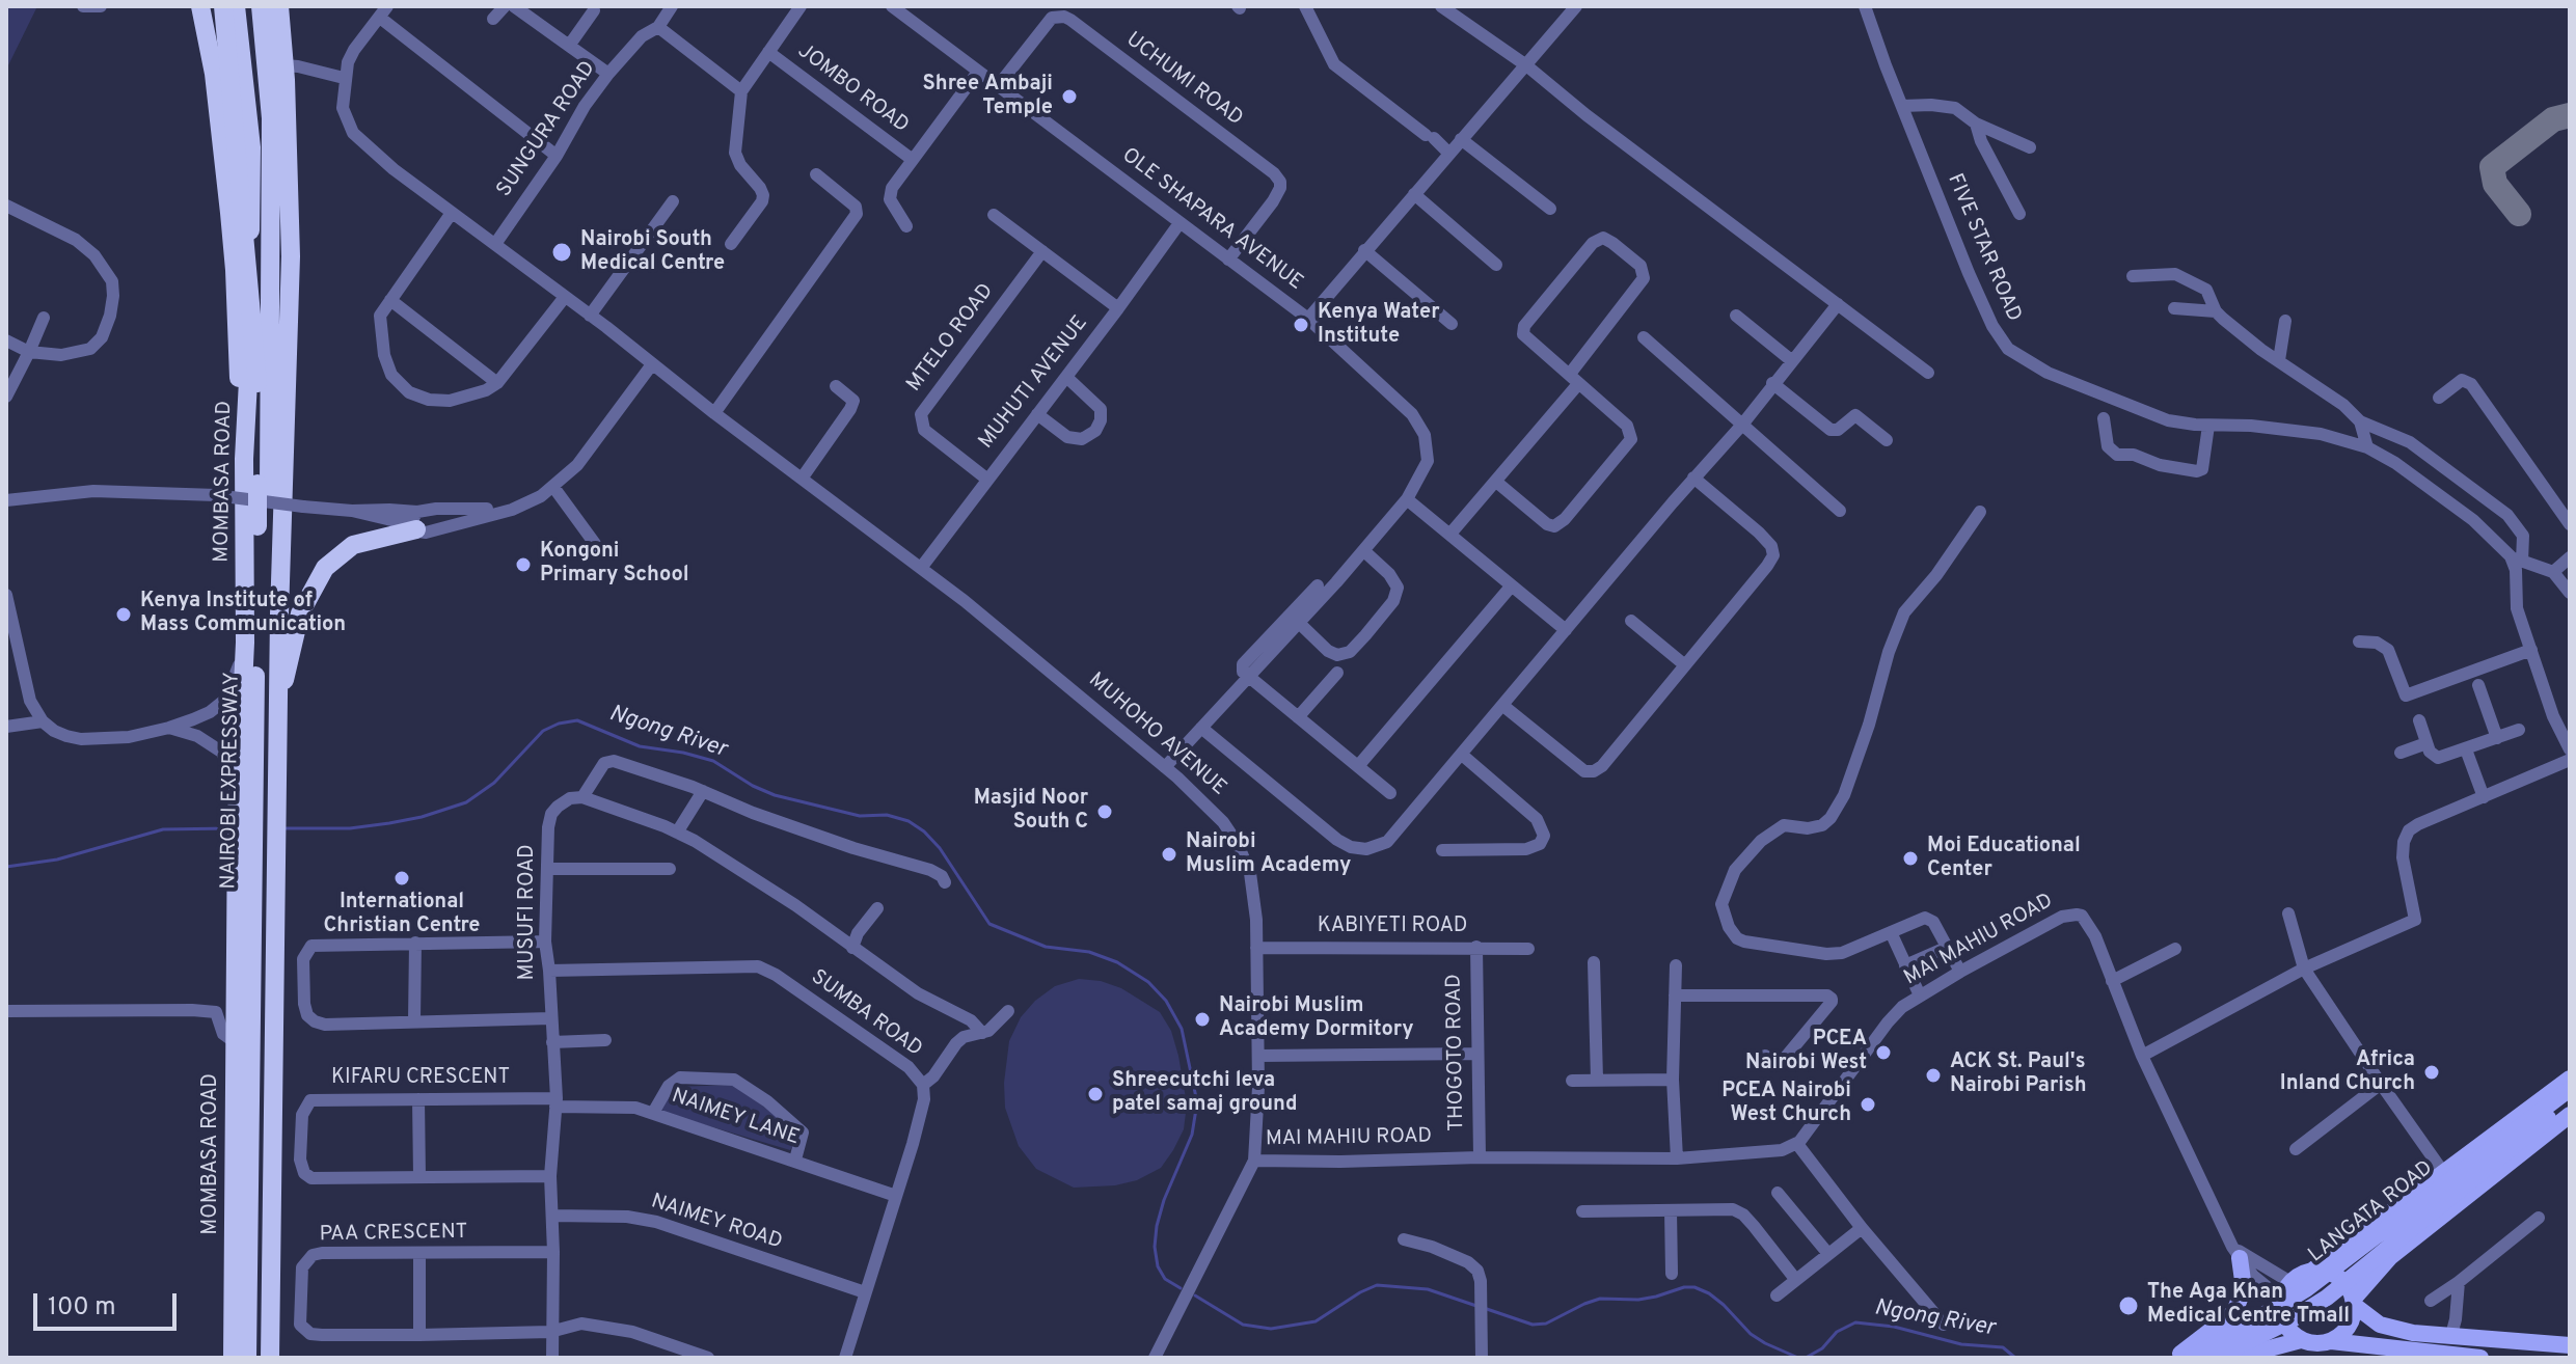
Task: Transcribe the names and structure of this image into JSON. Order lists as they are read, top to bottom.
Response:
{
  "streets": {
    "highway": ["MOMBASA ROAD", "NAIROBI EXPRESSWAY"],
    "main road": ["LANGATA ROAD"],
    "street": [
      "UCHUMI ROAD",
      "JOMBO ROAD",
      "SUNGURA ROAD",
      "OLE SHAPARA AVENUE",
      "FIVE STAR ROAD",
      "MTELO ROAD",
      "MUHUTI AVENUE",
      "MUHOHO AVENUE",
      "MUSUFI ROAD",
      "KABIYETI ROAD",
      "MAI MAHIU ROAD",
      "SUMBA ROAD",
      "THOGOTO ROAD",
      "KIFARU CRESCENT",
      "NAIMEY LANE",
      "NAIMEY ROAD",
      "PAA CRESCENT"
    ]
  },
  "crossings": [
    ["UCHUMI ROAD", "OLE SHAPARA AVENUE"],
    ["SUNGURA ROAD", "MUHOHO AVENUE"],
    ["OLE SHAPARA AVENUE", "MUHUTI AVENUE"],
    ["OLE SHAPARA AVENUE", "MUHOHO AVENUE"],
    ["MTELO ROAD", "MUHUTI AVENUE"],
    ["MUHUTI AVENUE", "MUHOHO AVENUE"],
    ["MUHOHO AVENUE", "KABIYETI ROAD"],
    ["MUHOHO AVENUE", "MAI MAHIU ROAD"],
    ["MUSUFI ROAD", "SUMBA ROAD"],
    ["MUSUFI ROAD", "KIFARU CRESCENT"],
    ["MUSUFI ROAD", "NAIMEY LANE"],
    ["MUSUFI ROAD", "NAIMEY ROAD"],
    ["MUSUFI ROAD", "PAA CRESCENT"],
    ["KABIYETI ROAD", "THOGOTO ROAD"],
    ["MAI MAHIU ROAD", "THOGOTO ROAD"],
    ["SUMBA ROAD", "NAIMEY LANE"],
    ["SUMBA ROAD", "NAIMEY ROAD"],
    ["KIFARU CRESCENT", "NAIMEY LANE"]
  ],
  "water": ["Ngong River"],
  "places": [
    "Shree Ambaji Temple",
    "Nairobi South Medical Centre",
    "Kenya Water Institute",
    "Kongoni Primary School",
    "Kenya Institute of Mass Communication",
    "Masjid Noor South C",
    "Nairobi Muslim Academy",
    "Moi Educational Center",
    "International Christian Centre",
    "Nairobi Muslim Academy Dormitory",
    "PCEA Nairobi West",
    "Africa Inland Church",
    "ACK St. Paul's Nairobi Parish",
    "Shreecutchi leva patel samaj ground",
    "PCEA Nairobi West Church",
    "The Aga Khan Medical Centre Tmall"
  ],
  "scale_bar": "100 m"
}
